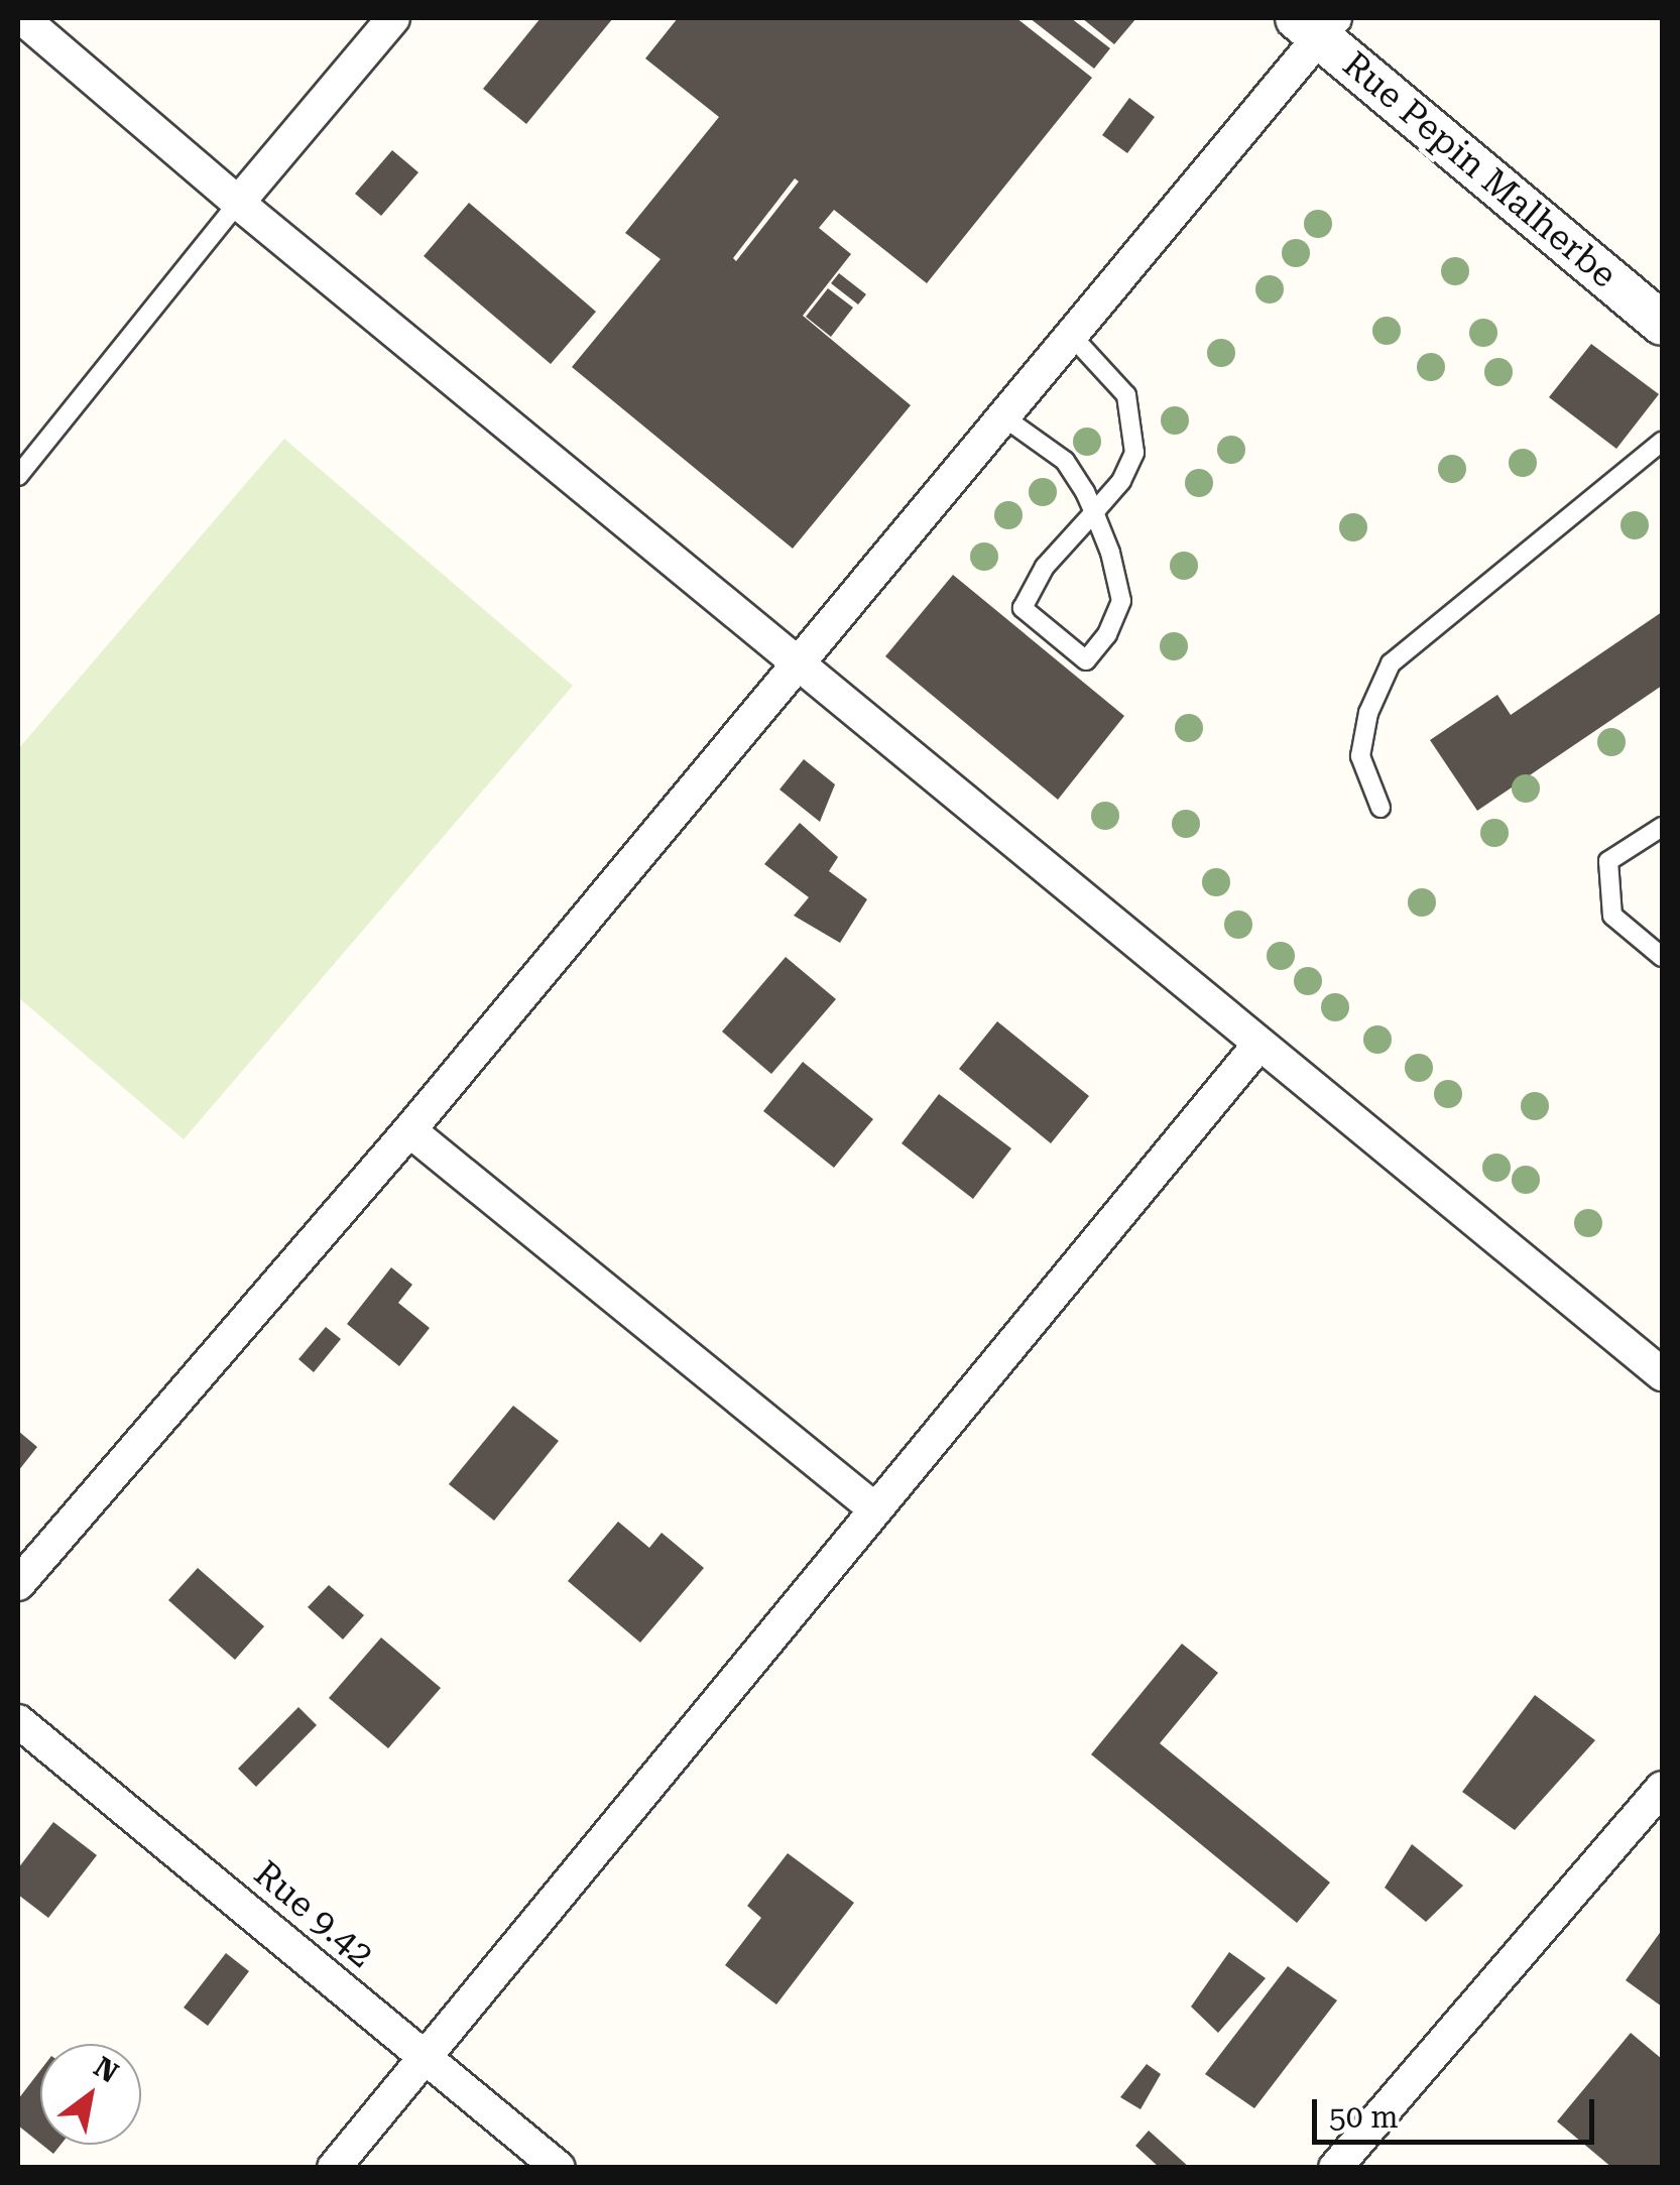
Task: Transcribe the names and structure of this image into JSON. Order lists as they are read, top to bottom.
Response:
{
  "streets": {
    "street": ["Rue Pepin Malherbe", "Rue 9.42"]
  },
  "scale_bar": "50 m",
  "north": "top right"
}
